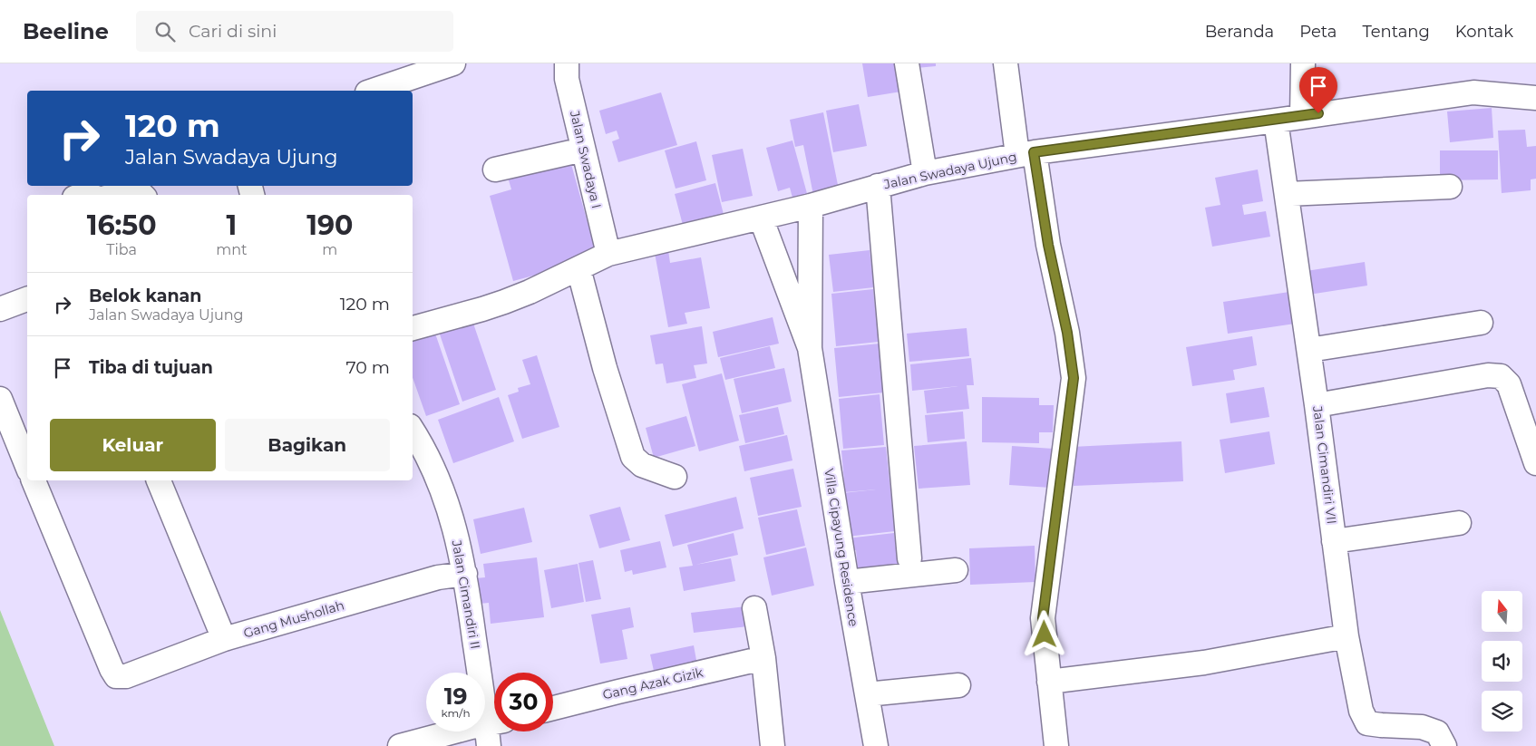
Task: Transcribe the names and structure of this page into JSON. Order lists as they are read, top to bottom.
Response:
{
  "streets": {
    "street": [
      "Jalan Swadaya I",
      "Jalan Swadaya Ujung",
      "Jalan Cimandiri VII",
      "Villa Cipayung Residence",
      "Jalan Cimandiri II",
      "Gang Mushollah",
      "Gang Azak Gizik"
    ]
  },
  "crossings": [
    ["Jalan Swadaya I", "Jalan Swadaya Ujung"],
    ["Jalan Swadaya Ujung", "Jalan Cimandiri VII"],
    ["Jalan Swadaya Ujung", "Villa Cipayung Residence"],
    ["Jalan Cimandiri II", "Gang Mushollah"]
  ],
  "north": "top",
  "page": {
    "header": "Beeline",
    "search": "Cari di sini",
    "nav": [
      "Beranda",
      "Peta",
      "Tentang",
      "Kontak"
    ],
    "turn": ["120 m", "Jalan Swadaya Ujung"],
    "eta": [
      "16:50",
      "Tiba",
      "1",
      "mnt",
      "190",
      "m"
    ],
    "list": [
      {
        "name": "Belok kanan",
        "note": "Jalan Swadaya Ujung",
        "value": "120 m"
      },
      {
        "name": "Tiba di tujuan",
        "value": "70 m"
      }
    ],
    "buttons": ["Keluar", "Bagikan"],
    "speed": "19 km/h",
    "limit": "30"
  }
}
